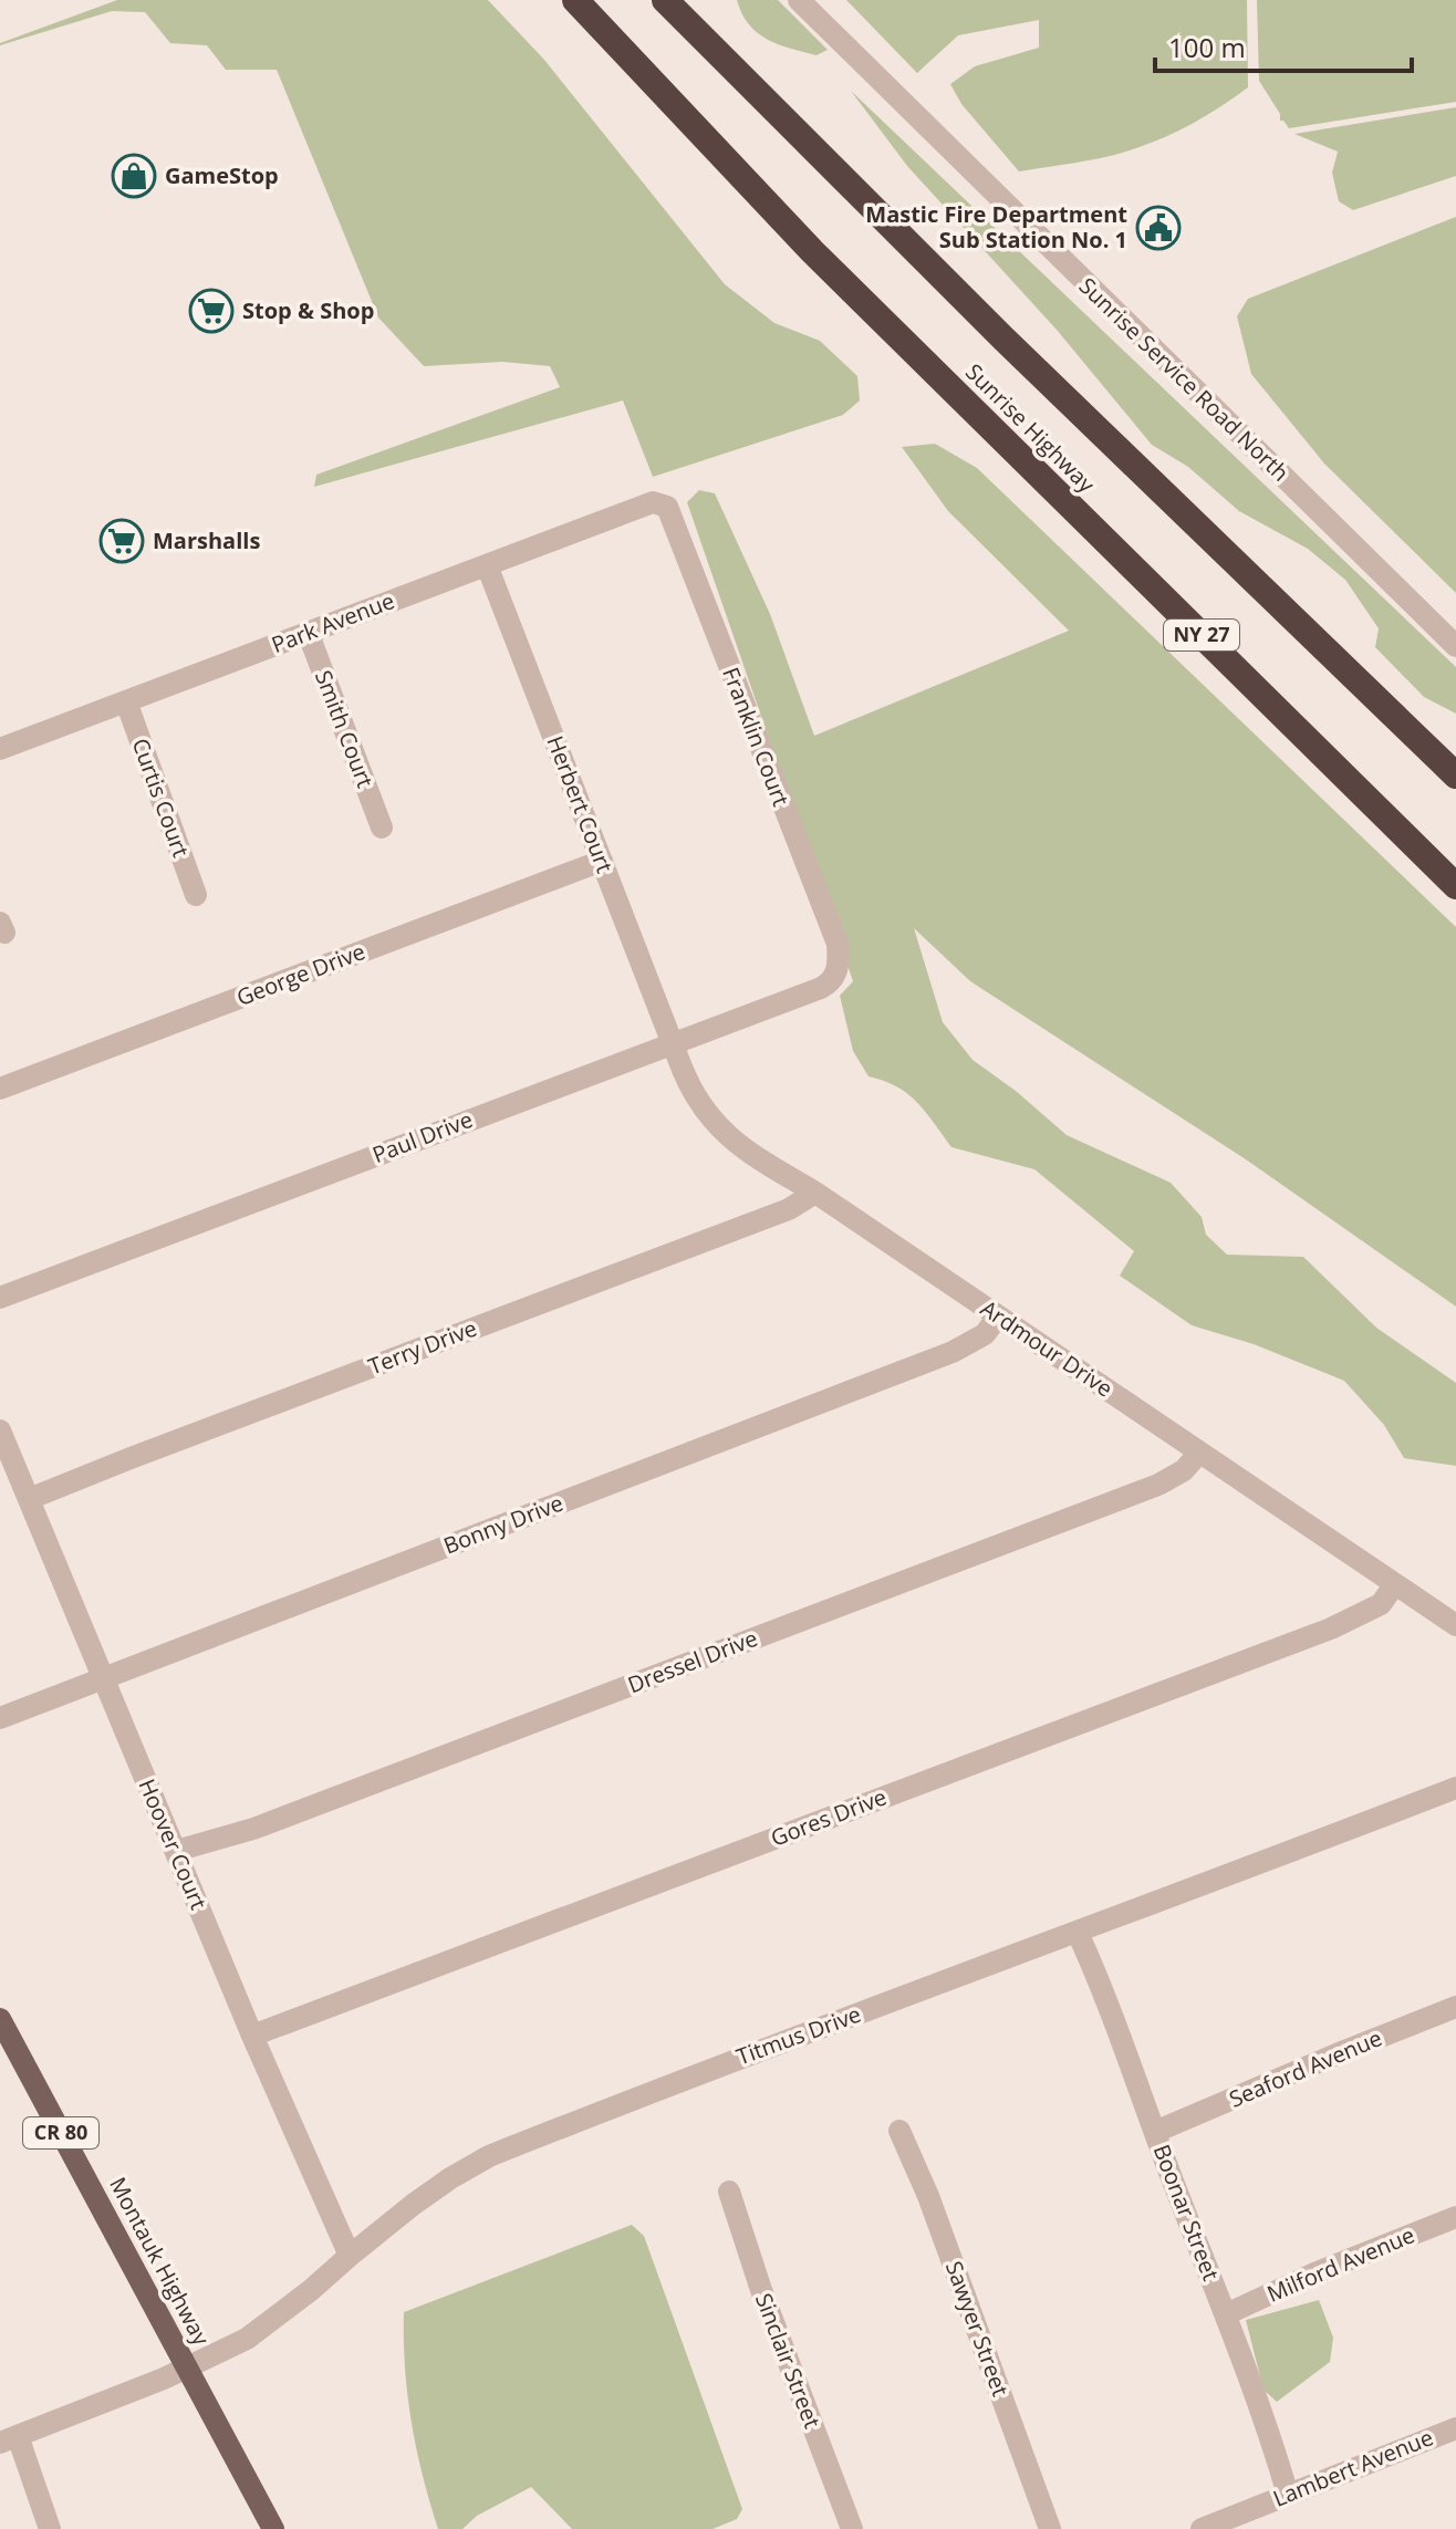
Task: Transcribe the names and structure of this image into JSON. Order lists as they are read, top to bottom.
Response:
{
  "streets": {
    "highway": ["Sunrise Highway", "NY 27"],
    "main road": ["CR 80", "Montauk Highway"],
    "street": [
      "Sunrise Service Road North",
      "Park Avenue",
      "Smith Court",
      "Franklin Court",
      "Curtis Court",
      "Herbert Court",
      "George Drive",
      "Paul Drive",
      "Terry Drive",
      "Ardmour Drive",
      "Bonny Drive",
      "Dressel Drive",
      "Gores Drive",
      "Hoover Court",
      "Titmus Drive",
      "Seaford Avenue",
      "Boonar Street",
      "Milford Avenue",
      "Sawyer Street",
      "Sinclair Street",
      "Lambert Avenue"
    ]
  },
  "crossings": [
    ["Park Avenue", "Smith Court"],
    ["Park Avenue", "Franklin Court"],
    ["Park Avenue", "Curtis Court"],
    ["Park Avenue", "Herbert Court"],
    ["Franklin Court", "Paul Drive"],
    ["Herbert Court", "George Drive"],
    ["Herbert Court", "Paul Drive"],
    ["Herbert Court", "Ardmour Drive"],
    ["Paul Drive", "Ardmour Drive"],
    ["Terry Drive", "Ardmour Drive"],
    ["Terry Drive", "Hoover Court"],
    ["Ardmour Drive", "Bonny Drive"],
    ["Ardmour Drive", "Dressel Drive"],
    ["Ardmour Drive", "Gores Drive"],
    ["Bonny Drive", "Hoover Court"],
    ["Dressel Drive", "Hoover Court"],
    ["Gores Drive", "Hoover Court"],
    ["Hoover Court", "Titmus Drive"],
    ["Titmus Drive", "Boonar Street"],
    ["Titmus Drive", "Montauk Highway"],
    ["Seaford Avenue", "Boonar Street"],
    ["Boonar Street", "Milford Avenue"],
    ["Boonar Street", "Lambert Avenue"]
  ],
  "places": {
    "shop": ["GameStop"],
    "public building": ["Mastic Fire Department Sub Station No. 1"],
    "supermarket": ["Stop & Shop", "Marshalls"]
  },
  "scale_bar": "100 m"
}
